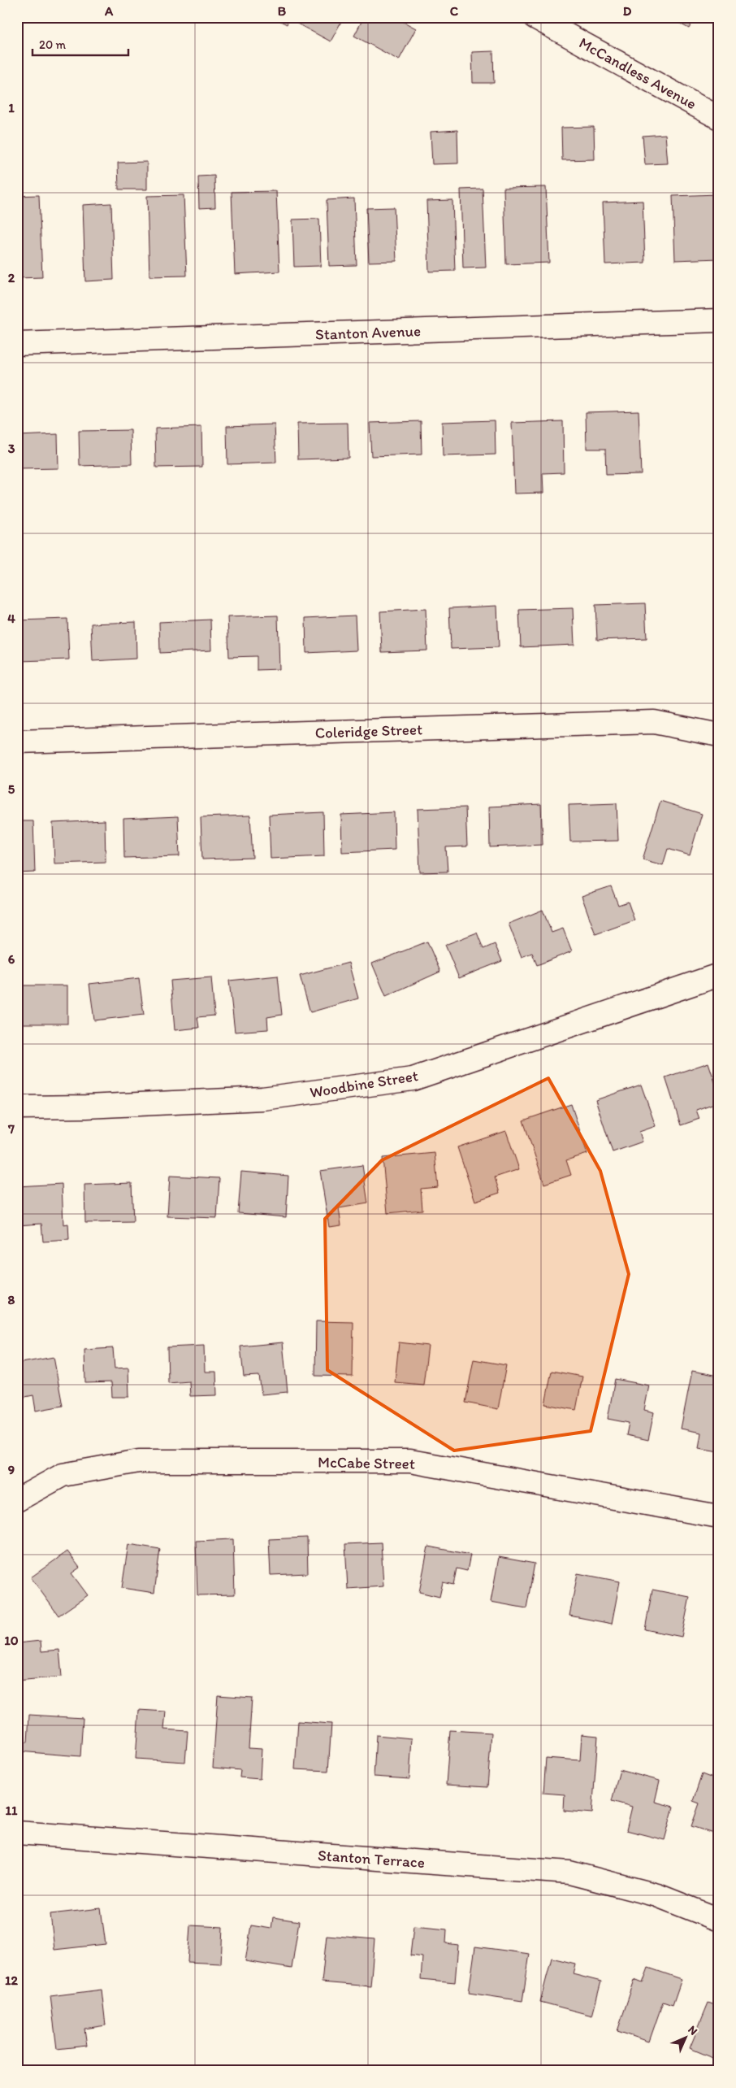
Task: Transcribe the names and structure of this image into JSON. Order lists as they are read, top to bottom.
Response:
{
  "streets": {
    "street": [
      "McCandless Avenue",
      "Stanton Avenue",
      "Coleridge Street",
      "Woodbine Street",
      "McCabe Street",
      "Stanton Terrace"
    ]
  },
  "scale_bar": "20 m",
  "north": "top right",
  "grid": {
    "columns": [
      "A",
      "B",
      "C",
      "D"
    ],
    "rows": [
      "1",
      "2",
      "3",
      "4",
      "5",
      "6",
      "7",
      "8",
      "9",
      "10",
      "11",
      "12"
    ]
  }
}
